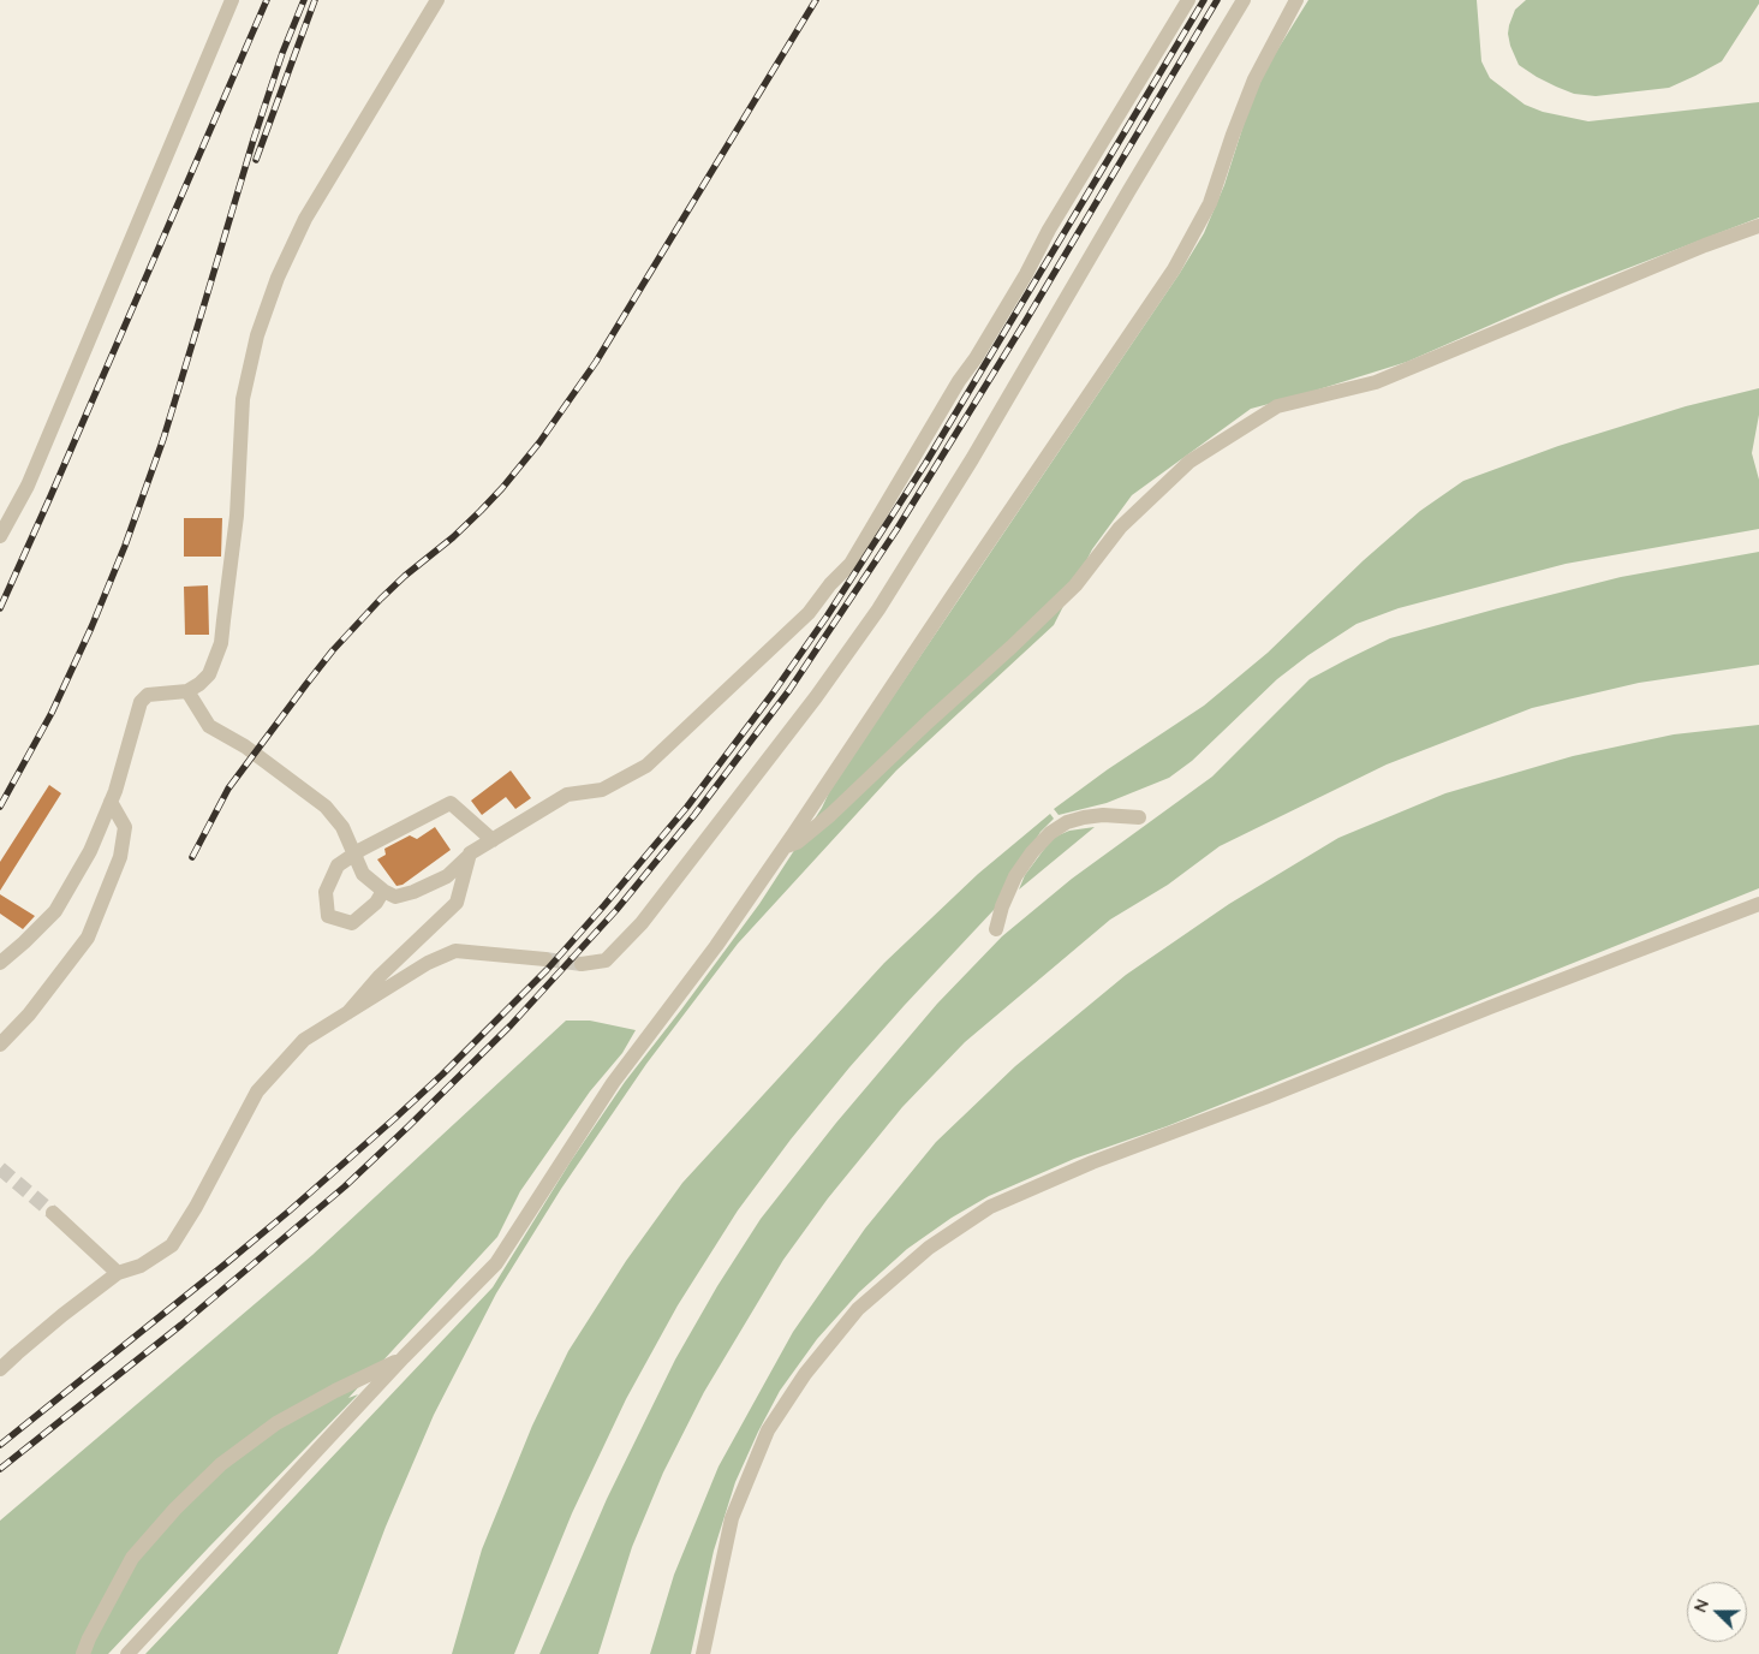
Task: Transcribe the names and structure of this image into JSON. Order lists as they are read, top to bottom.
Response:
{
  "north": "left"
}
